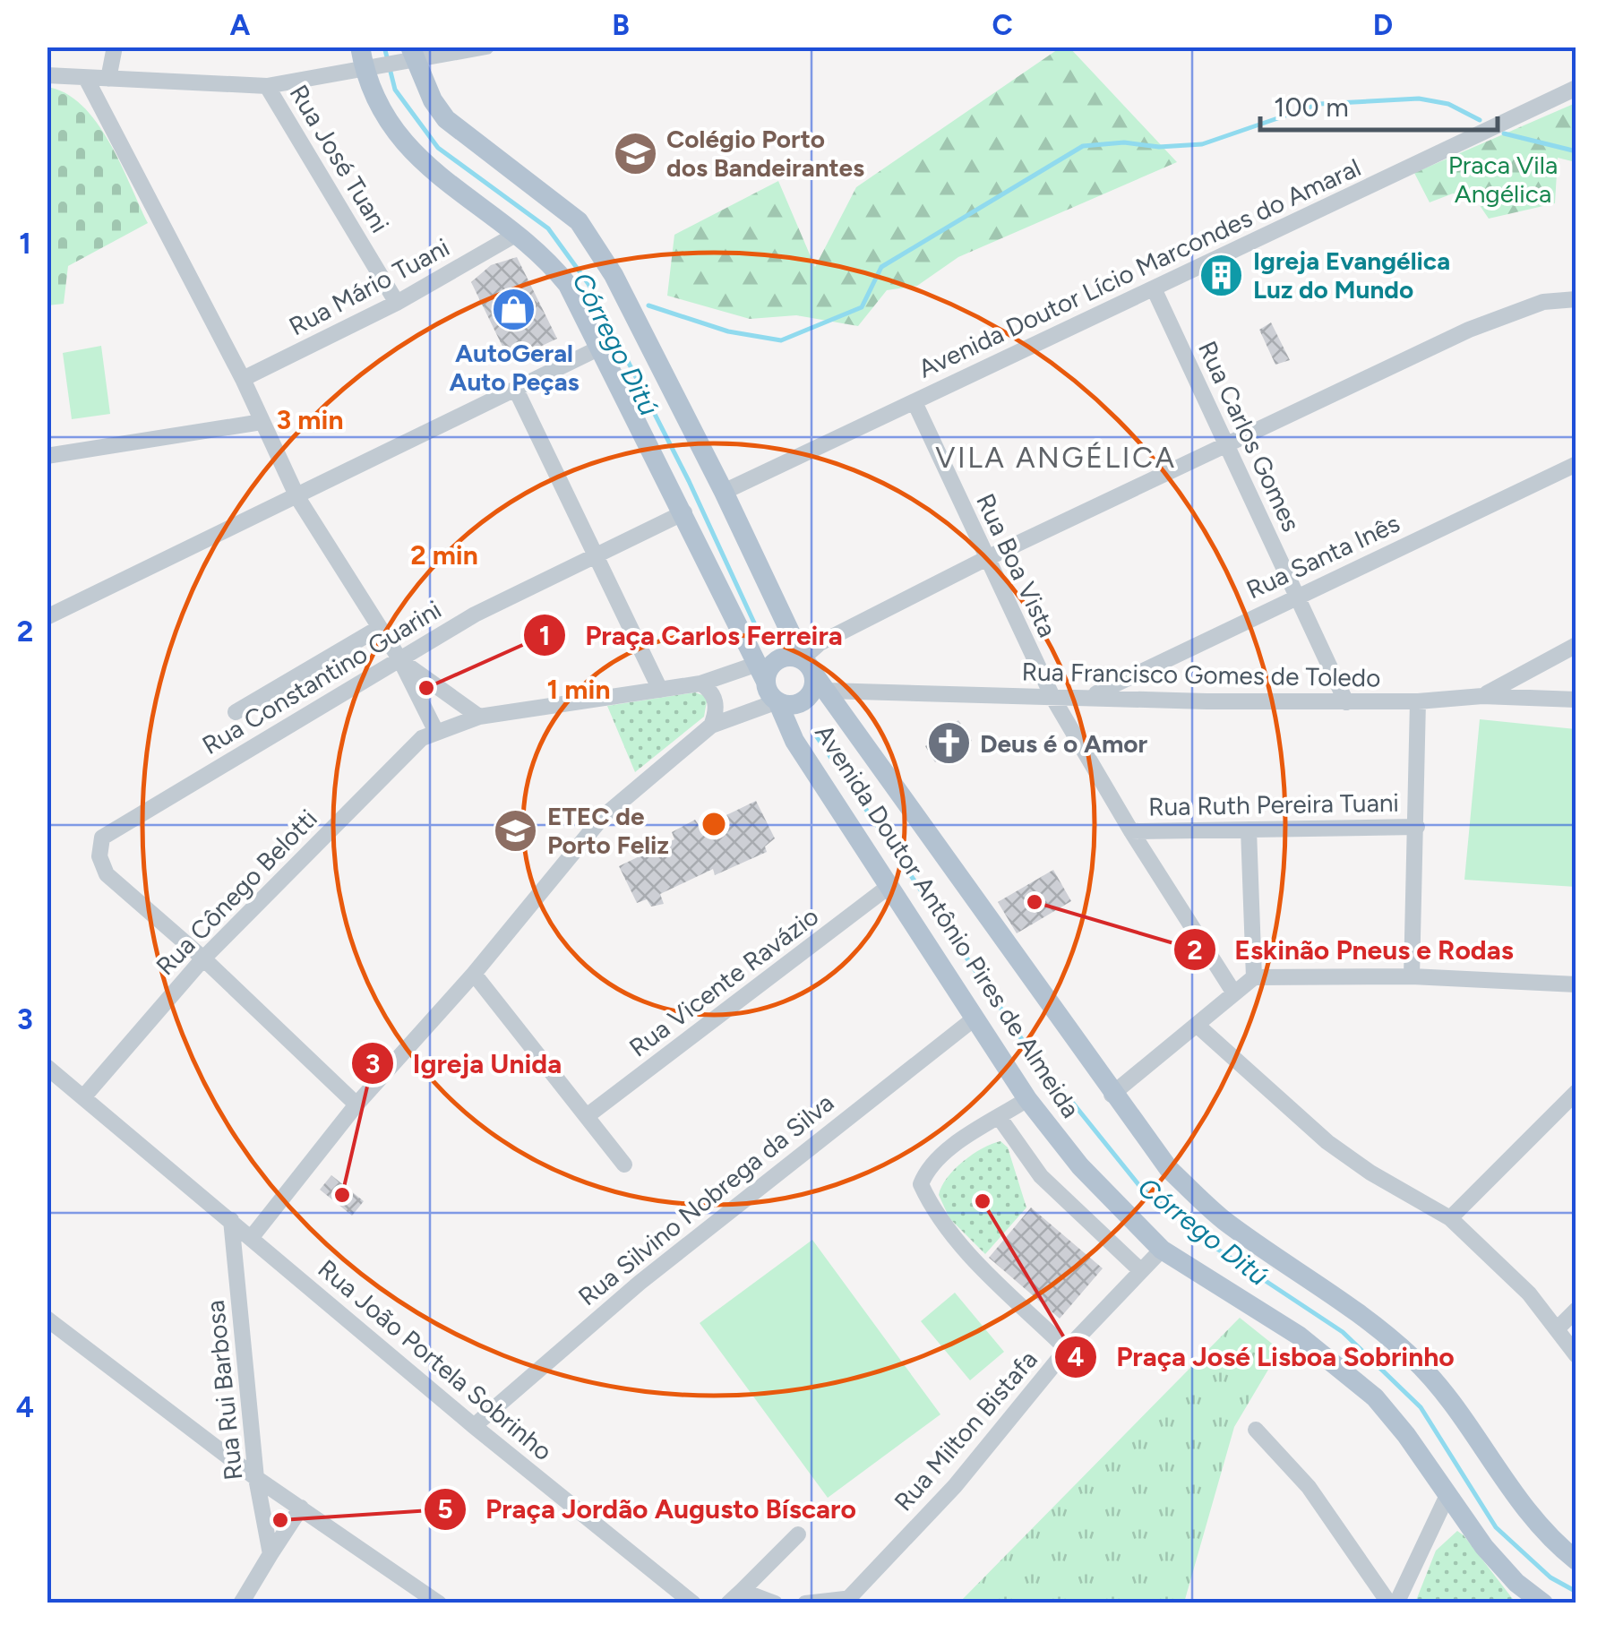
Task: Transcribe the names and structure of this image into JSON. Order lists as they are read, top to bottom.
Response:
{
  "streets": {
    "main road": ["Avenida Doutor Antônio Pires de Almeida"],
    "street": [
      "Rua José Tuani",
      "Avenida Doutor Lício Marcondes do Amaral",
      "Rua Mário Tuani",
      "Rua Carlos Gomes",
      "Rua Santa Inês",
      "Rua Boa Vista",
      "Rua Francisco Gomes de Toledo",
      "Rua Constantino Guarini",
      "Rua Ruth Pereira Tuani",
      "Rua Cônego Belotti",
      "Rua Vicente Ravázio",
      "Rua Silvino Nobrega da Silva",
      "Rua João Portela Sobrinho",
      "Rua Rui Barbosa",
      "Rua Milton Bistafa"
    ]
  },
  "crossings": [
    ["Rua José Tuani", "Rua Mário Tuani"],
    ["Avenida Doutor Lício Marcondes do Amaral", "Rua Carlos Gomes"],
    ["Avenida Doutor Lício Marcondes do Amaral", "Rua Boa Vista"],
    ["Avenida Doutor Lício Marcondes do Amaral", "Avenida Doutor Antônio Pires de Almeida"],
    ["Rua Carlos Gomes", "Rua Santa Inês"],
    ["Rua Carlos Gomes", "Rua Francisco Gomes de Toledo"],
    ["Rua Santa Inês", "Rua Francisco Gomes de Toledo"],
    ["Rua Boa Vista", "Rua Francisco Gomes de Toledo"],
    ["Rua Boa Vista", "Rua Ruth Pereira Tuani"],
    ["Rua Francisco Gomes de Toledo", "Avenida Doutor Antônio Pires de Almeida"],
    ["Rua Constantino Guarini", "Rua Cônego Belotti"],
    ["Rua Cônego Belotti", "Avenida Doutor Antônio Pires de Almeida"],
    ["Rua Cônego Belotti", "Rua João Portela Sobrinho"],
    ["Avenida Doutor Antônio Pires de Almeida", "Rua Vicente Ravázio"],
    ["Avenida Doutor Antônio Pires de Almeida", "Rua Silvino Nobrega da Silva"],
    ["Avenida Doutor Antônio Pires de Almeida", "Rua Milton Bistafa"],
    ["Rua Silvino Nobrega da Silva", "Rua João Portela Sobrinho"],
    ["Rua João Portela Sobrinho", "Rua Rui Barbosa"]
  ],
  "districts": ["VILA ANGÉLICA"],
  "water": ["Córrego Ditú"],
  "parks": ["Praca Vila Angélica"],
  "places": {
    "school or university": ["Colégio Porto dos Bandeirantes", "ETEC de Porto Feliz"],
    "building": ["Igreja Evangélica Luz do Mundo"],
    "shop": ["AutoGeral Auto Peças"],
    "other": [
      "Praça Carlos Ferreira",
      "Eskinão Pneus e Rodas",
      "Igreja Unida",
      "Praça José Lisboa Sobrinho",
      "Praça Jordão Augusto Bíscaro"
    ],
    "church": ["Deus é o Amor"]
  },
  "scale_bar": "100 m",
  "grid": {
    "columns": [
      "A",
      "B",
      "C",
      "D"
    ],
    "rows": [
      "1",
      "2",
      "3",
      "4"
    ]
  },
  "rings": ["3 min", "2 min", "1 min"]
}
